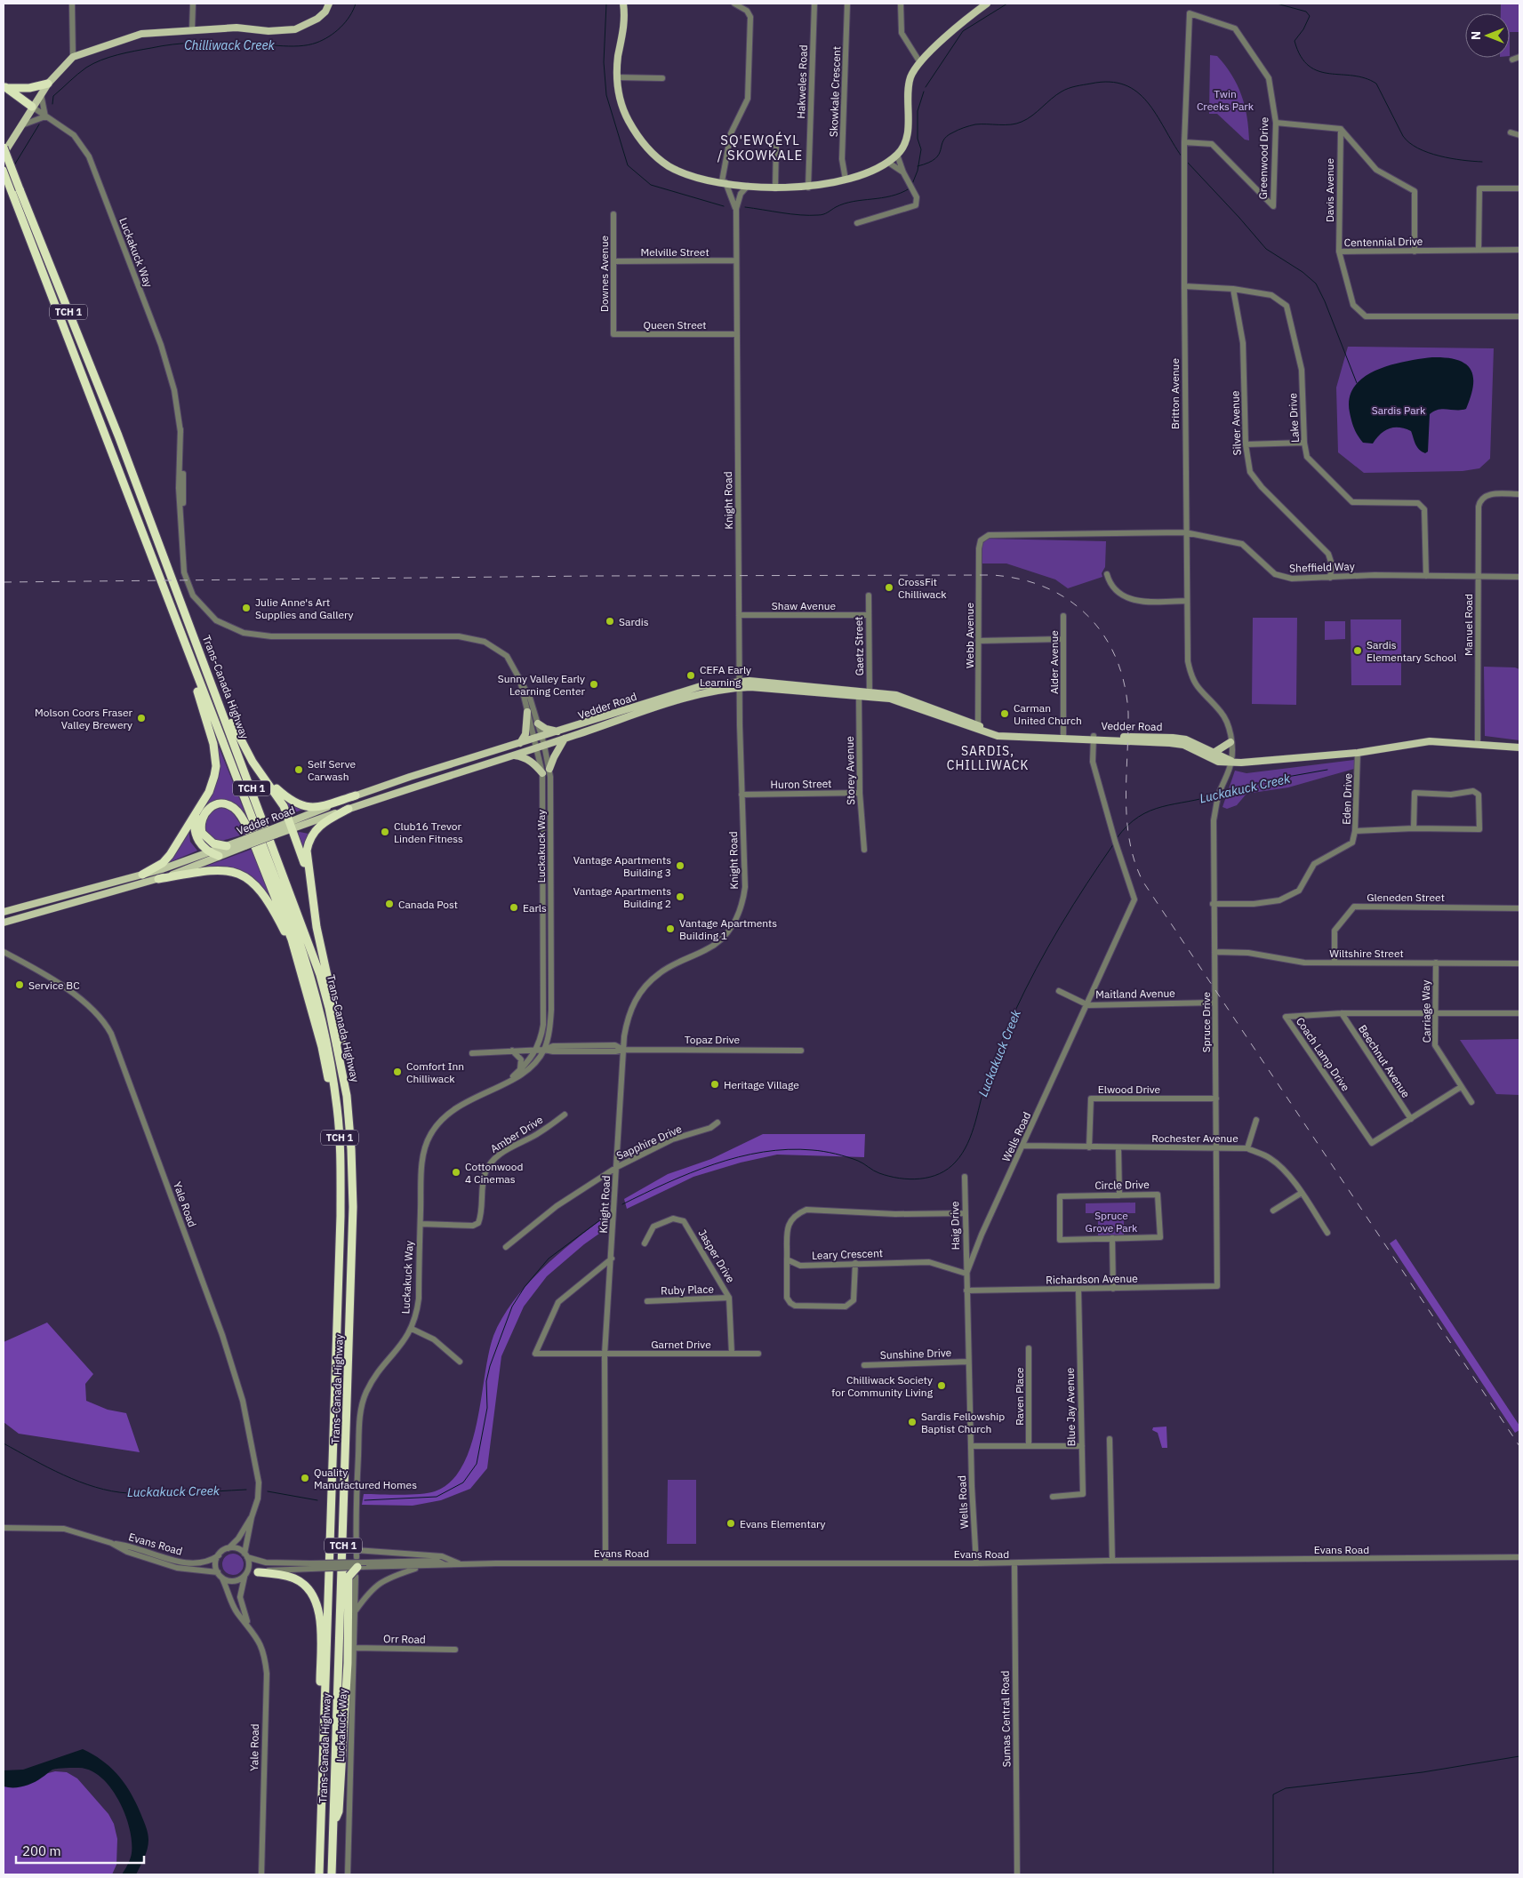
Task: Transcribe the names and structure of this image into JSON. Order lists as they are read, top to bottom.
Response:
{
  "streets": {
    "highway": ["TCH 1", "Trans-Canada Highway"],
    "main road": ["Vedder Road"],
    "street": [
      "Hakweles Road",
      "Skowkale Crescent",
      "Greenwood Drive",
      "Davis Avenue",
      "Centennial Drive",
      "Melville Street",
      "Luckakuck Way",
      "Downes Avenue",
      "Queen Street",
      "Britton Avenue",
      "Lake Drive",
      "Silver Avenue",
      "Knight Road",
      "Sheffield Way",
      "Shaw Avenue",
      "Manuel Road",
      "Webb Avenue",
      "Gaetz Street",
      "Alder Avenue",
      "Storey Avenue",
      "Huron Street",
      "Eden Drive",
      "Gleneden Street",
      "Wiltshire Street",
      "Maitland Avenue",
      "Carriage Way",
      "Spruce Drive",
      "Topaz Drive",
      "Coach Lamp Drive",
      "Beechnut Avenue",
      "Elwood Drive",
      "Amber Drive",
      "Wells Road",
      "Rochester Avenue",
      "Sapphire Drive",
      "Circle Drive",
      "Yale Road",
      "Haig Drive",
      "Leary Crescent",
      "Jasper Drive",
      "Richardson Avenue",
      "Ruby Place",
      "Garnet Drive",
      "Sunshine Drive",
      "Raven Place",
      "Blue Jay Avenue",
      "Evans Road",
      "Orr Road",
      "Sumas Central Road"
    ]
  },
  "crossings": [
    ["Greenwood Drive", "Britton Avenue"],
    ["Davis Avenue", "Centennial Drive"],
    ["Melville Street", "Downes Avenue"],
    ["Melville Street", "Knight Road"],
    ["Luckakuck Way", "Vedder Road"],
    ["Luckakuck Way", "Topaz Drive"],
    ["Luckakuck Way", "Amber Drive"],
    ["Luckakuck Way", "Orr Road"],
    ["Downes Avenue", "Queen Street"],
    ["Queen Street", "Knight Road"],
    ["Britton Avenue", "Lake Drive"],
    ["Britton Avenue", "Sheffield Way"],
    ["Britton Avenue", "Vedder Road"],
    ["Britton Avenue", "Spruce Drive"],
    ["Lake Drive", "Silver Avenue"],
    ["Lake Drive", "Sheffield Way"],
    ["Silver Avenue", "Sheffield Way"],
    ["Knight Road", "Shaw Avenue"],
    ["Knight Road", "Vedder Road"],
    ["Knight Road", "Huron Street"],
    ["Knight Road", "Topaz Drive"],
    ["Knight Road", "Sapphire Drive"],
    ["Knight Road", "Garnet Drive"],
    ["Knight Road", "Evans Road"],
    ["Sheffield Way", "Manuel Road"],
    ["Sheffield Way", "Webb Avenue"],
    ["Shaw Avenue", "Gaetz Street"],
    ["Manuel Road", "Vedder Road"],
    ["Webb Avenue", "Vedder Road"],
    ["Gaetz Street", "Vedder Road"],
    ["Alder Avenue", "Vedder Road"],
    ["Vedder Road", "Storey Avenue"],
    ["Vedder Road", "Eden Drive"],
    ["Vedder Road", "Spruce Drive"],
    ["Vedder Road", "Wells Road"],
    ["Storey Avenue", "Huron Street"],
    ["Eden Drive", "Spruce Drive"],
    ["Gleneden Street", "Wiltshire Street"],
    ["Wiltshire Street", "Carriage Way"],
    ["Wiltshire Street", "Spruce Drive"],
    ["Maitland Avenue", "Spruce Drive"],
    ["Maitland Avenue", "Wells Road"],
    ["Carriage Way", "Coach Lamp Drive"],
    ["Spruce Drive", "Elwood Drive"],
    ["Spruce Drive", "Rochester Avenue"],
    ["Spruce Drive", "Richardson Avenue"],
    ["Coach Lamp Drive", "Beechnut Avenue"],
    ["Elwood Drive", "Rochester Avenue"],
    ["Wells Road", "Rochester Avenue"],
    ["Wells Road", "Haig Drive"],
    ["Wells Road", "Leary Crescent"],
    ["Wells Road", "Richardson Avenue"],
    ["Wells Road", "Sunshine Drive"],
    ["Wells Road", "Evans Road"],
    ["Yale Road", "Evans Road"],
    ["Haig Drive", "Leary Crescent"],
    ["Jasper Drive", "Ruby Place"],
    ["Jasper Drive", "Garnet Drive"],
    ["Richardson Avenue", "Blue Jay Avenue"],
    ["Evans Road", "Sumas Central Road"]
  ],
  "districts": ["SQ'EWQÉYL / SKOWKALE", "SARDIS, CHILLIWACK"],
  "water": ["Chilliwack Creek", "Luckakuck Creek"],
  "parks": ["Twin Creeks Park", "Sardis Park", "Spruce Grove Park"],
  "places": [
    "CrossFit Chilliwack",
    "Julie Anne's Art Supplies and Gallery",
    "Sardis",
    "Sardis Elementary School",
    "CEFA Early Learning",
    "Sunny Valley Early Learning Center",
    "Carman United Church",
    "Molson Coors Fraser Valley Brewery",
    "Self Serve Carwash",
    "Club16 Trevor Linden Fitness",
    "Vantage Apartments Building 3",
    "Vantage Apartments Building 2",
    "Canada Post",
    "Earls",
    "Vantage Apartments Building 1",
    "Service BC",
    "Comfort Inn Chilliwack",
    "Heritage Village",
    "Cottonwood 4 Cinemas",
    "Chilliwack Society for Community Living",
    "Sardis Fellowship Baptist Church",
    "Quality Manufactured Homes",
    "Evans Elementary"
  ],
  "scale_bar": "200 m",
  "north": "left"
}
